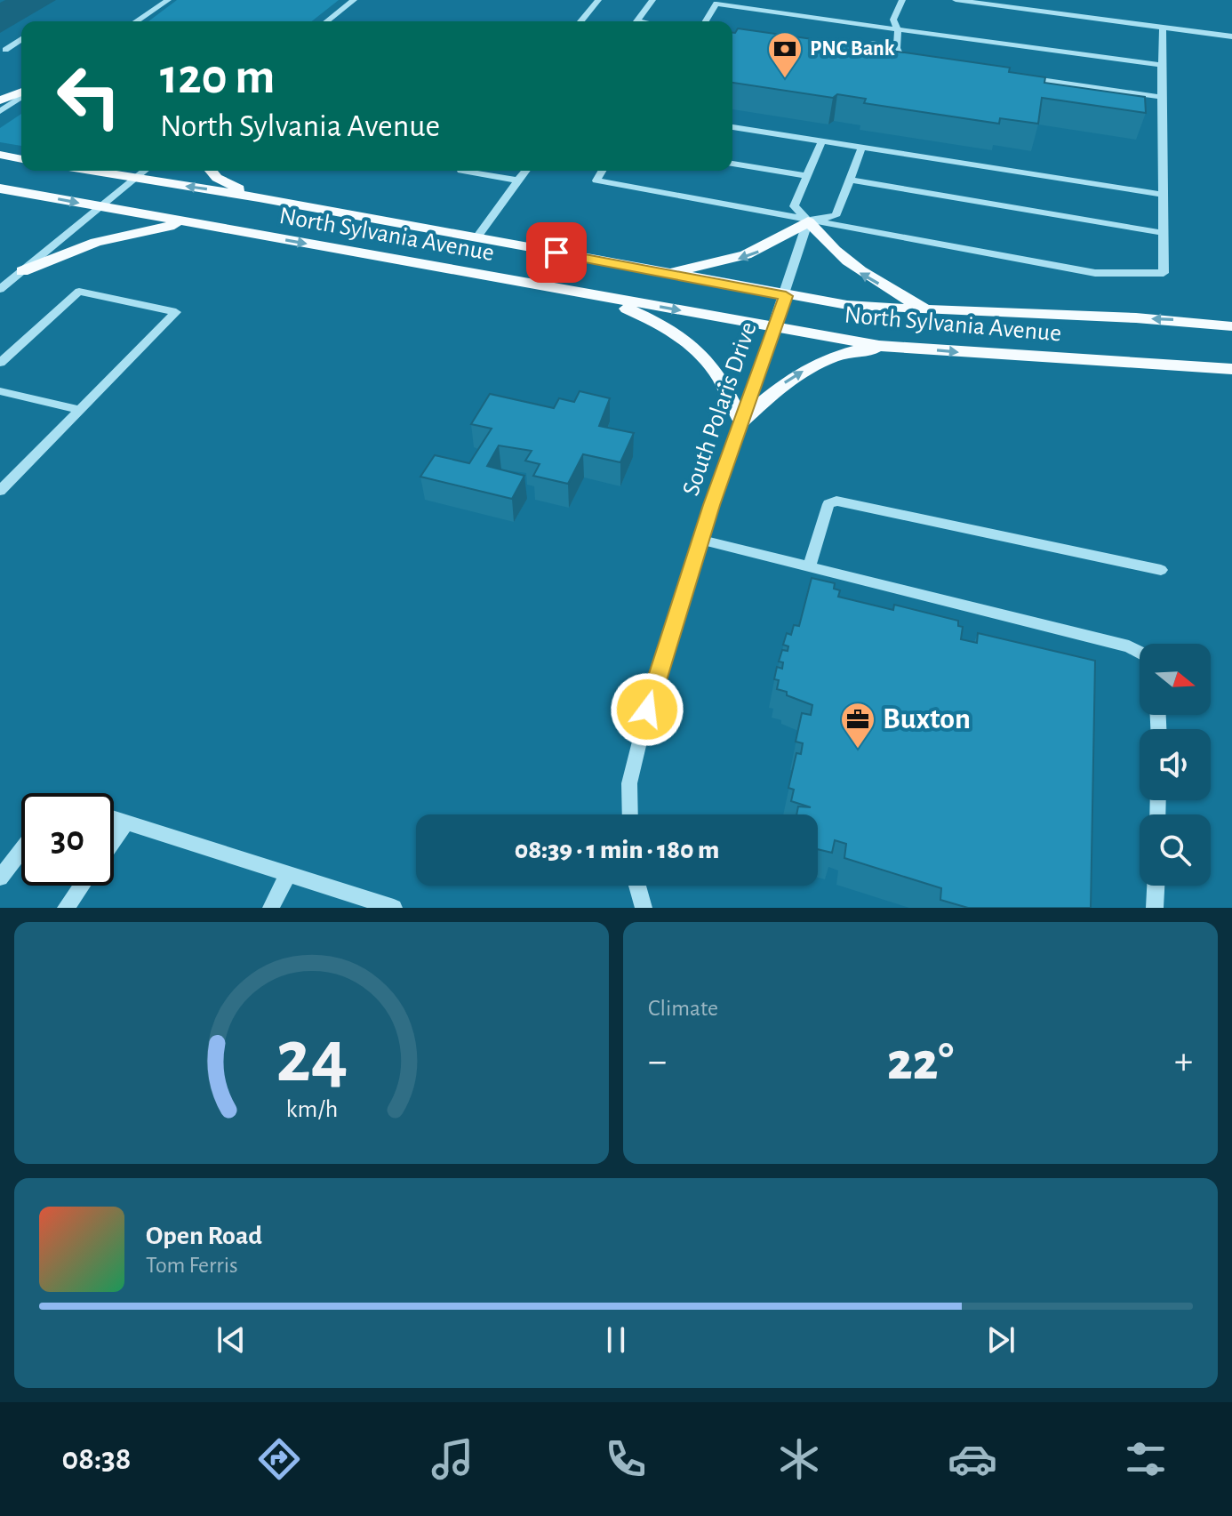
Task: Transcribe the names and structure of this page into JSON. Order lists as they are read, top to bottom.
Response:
{
  "streets": {
    "main road": ["North Sylvania Avenue"],
    "street": ["South Polaris Drive"]
  },
  "crossings": [
    ["North Sylvania Avenue", "South Polaris Drive"]
  ],
  "places": {
    "bank": ["PNC Bank"],
    "office": ["Buxton"]
  },
  "north": "right",
  "page": {
    "turn": ["120 m", "North Sylvania Avenue"],
    "limit": "30",
    "trip": "08:39 · 1 min · 180 m",
    "tile": "Climate",
    "heat": ["−", "22°", "+"],
    "song": ["Open Road", "Tom Ferris"],
    "tabs": "08:38",
    "gauge": ["24", "km/h"]
  }
}
